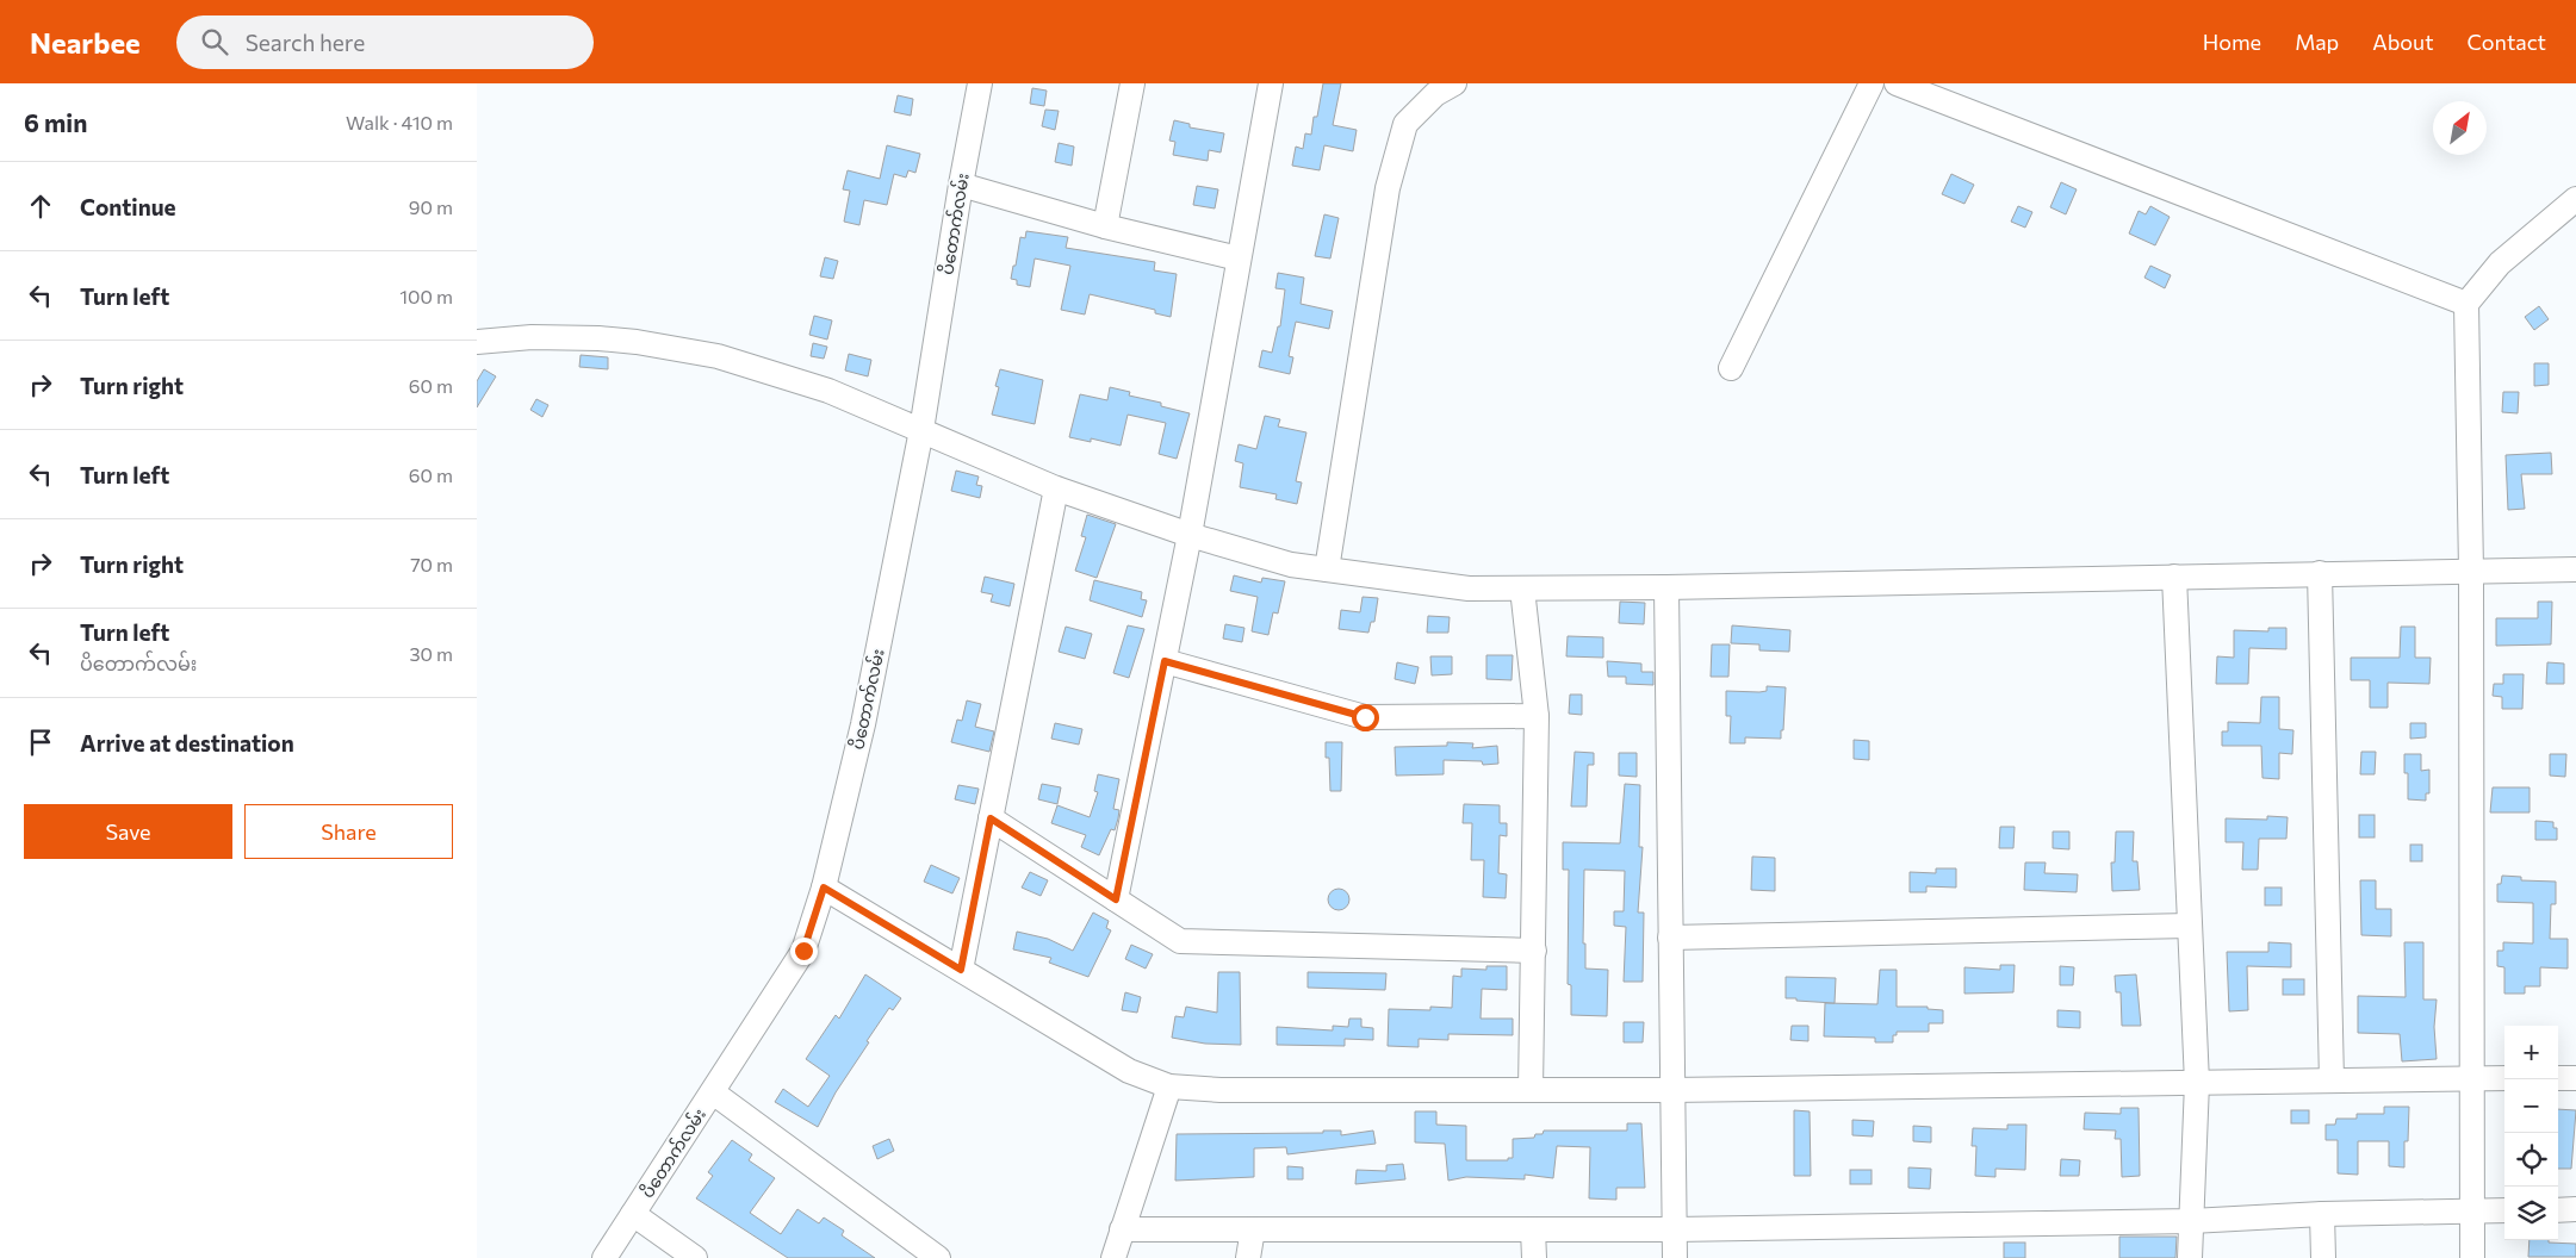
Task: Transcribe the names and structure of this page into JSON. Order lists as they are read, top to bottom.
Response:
{
  "streets": {
    "street": ["ပိတောက်လမ်း"]
  },
  "north": "top right",
  "page": {
    "header": "Nearbee",
    "search": "Search here",
    "nav": [
      "Home",
      "Map",
      "About",
      "Contact"
    ],
    "heading": ["6 min", "Walk · 410 m"],
    "list": [
      ["Continue", "90 m"],
      ["Turn left", "100 m"],
      ["Turn right", "60 m"],
      ["Turn left", "60 m"],
      ["Turn right", "70 m"],
      ["Turn left", "ပိတောက်လမ်း", "30 m"],
      "Arrive at destination"
    ],
    "buttons": ["Save", "Share"],
    "map_buttons": ["+", "−"]
  }
}
